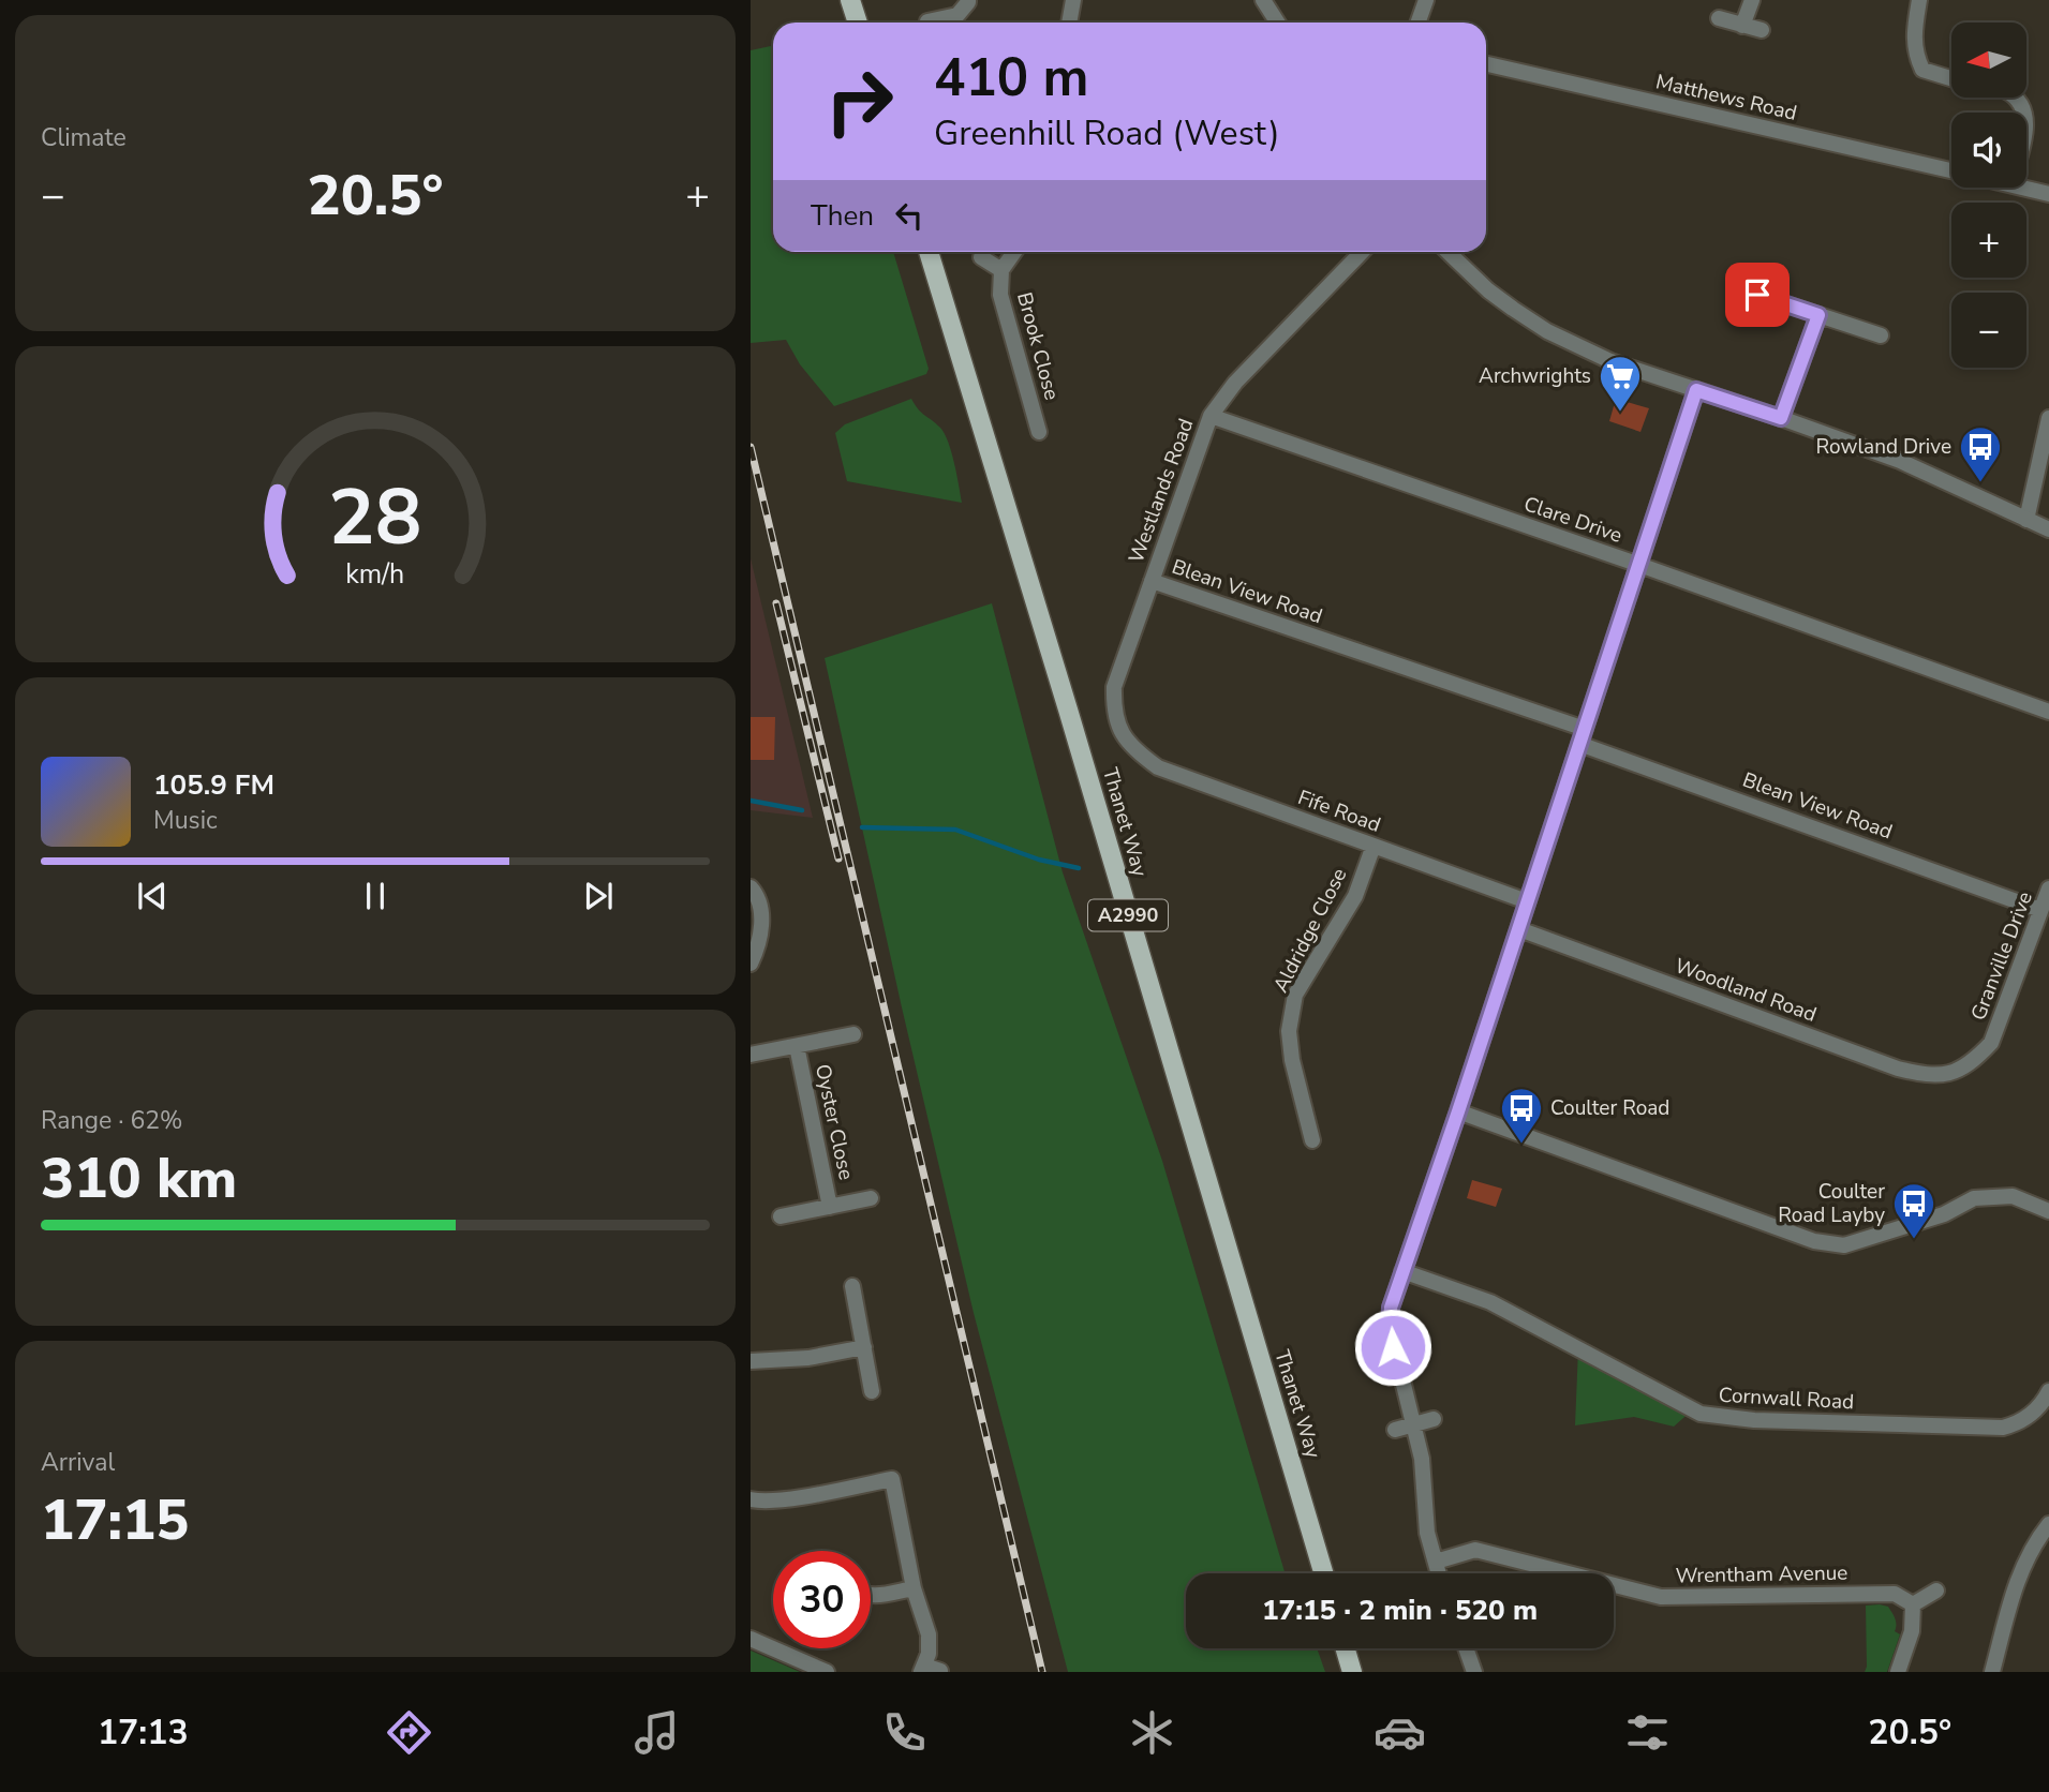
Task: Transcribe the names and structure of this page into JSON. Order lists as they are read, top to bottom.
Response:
{
  "streets": {
    "main road": ["Thanet Way", "A2990"],
    "street": [
      "Matthews Road",
      "Brook Close",
      "Westlands Road",
      "Clare Drive",
      "Blean View Road",
      "Fife Road",
      "Aldridge Close",
      "Granville Drive",
      "Woodland Road",
      "Oyster Close",
      "Cornwall Road",
      "Wrentham Avenue"
    ]
  },
  "crossings": [
    ["Westlands Road", "Clare Drive"],
    ["Westlands Road", "Blean View Road"],
    ["Westlands Road", "Fife Road"],
    ["Blean View Road", "Granville Drive"],
    ["Fife Road", "Aldridge Close"],
    ["Granville Drive", "Woodland Road"]
  ],
  "places": {
    "supermarket": ["Archwrights"],
    "bus stop": ["Rowland Drive", "Coulter Road", "Coulter Road Layby"]
  },
  "north": "left",
  "page": {
    "tile": [
      "Climate",
      ["Range · 62%", "310 km"],
      ["Arrival", "17:15"]
    ],
    "map_buttons": ["+", "−"],
    "turn": ["410 m", "Greenhill Road (West)"],
    "heat": ["−", "20.5°", "+"],
    "then": "Then",
    "song": ["105.9 FM", "Music"],
    "limit": "30",
    "trip": "17:15 · 2 min · 520 m",
    "tabs": ["17:13", "20.5°"],
    "gauge": ["28", "km/h"]
  }
}
